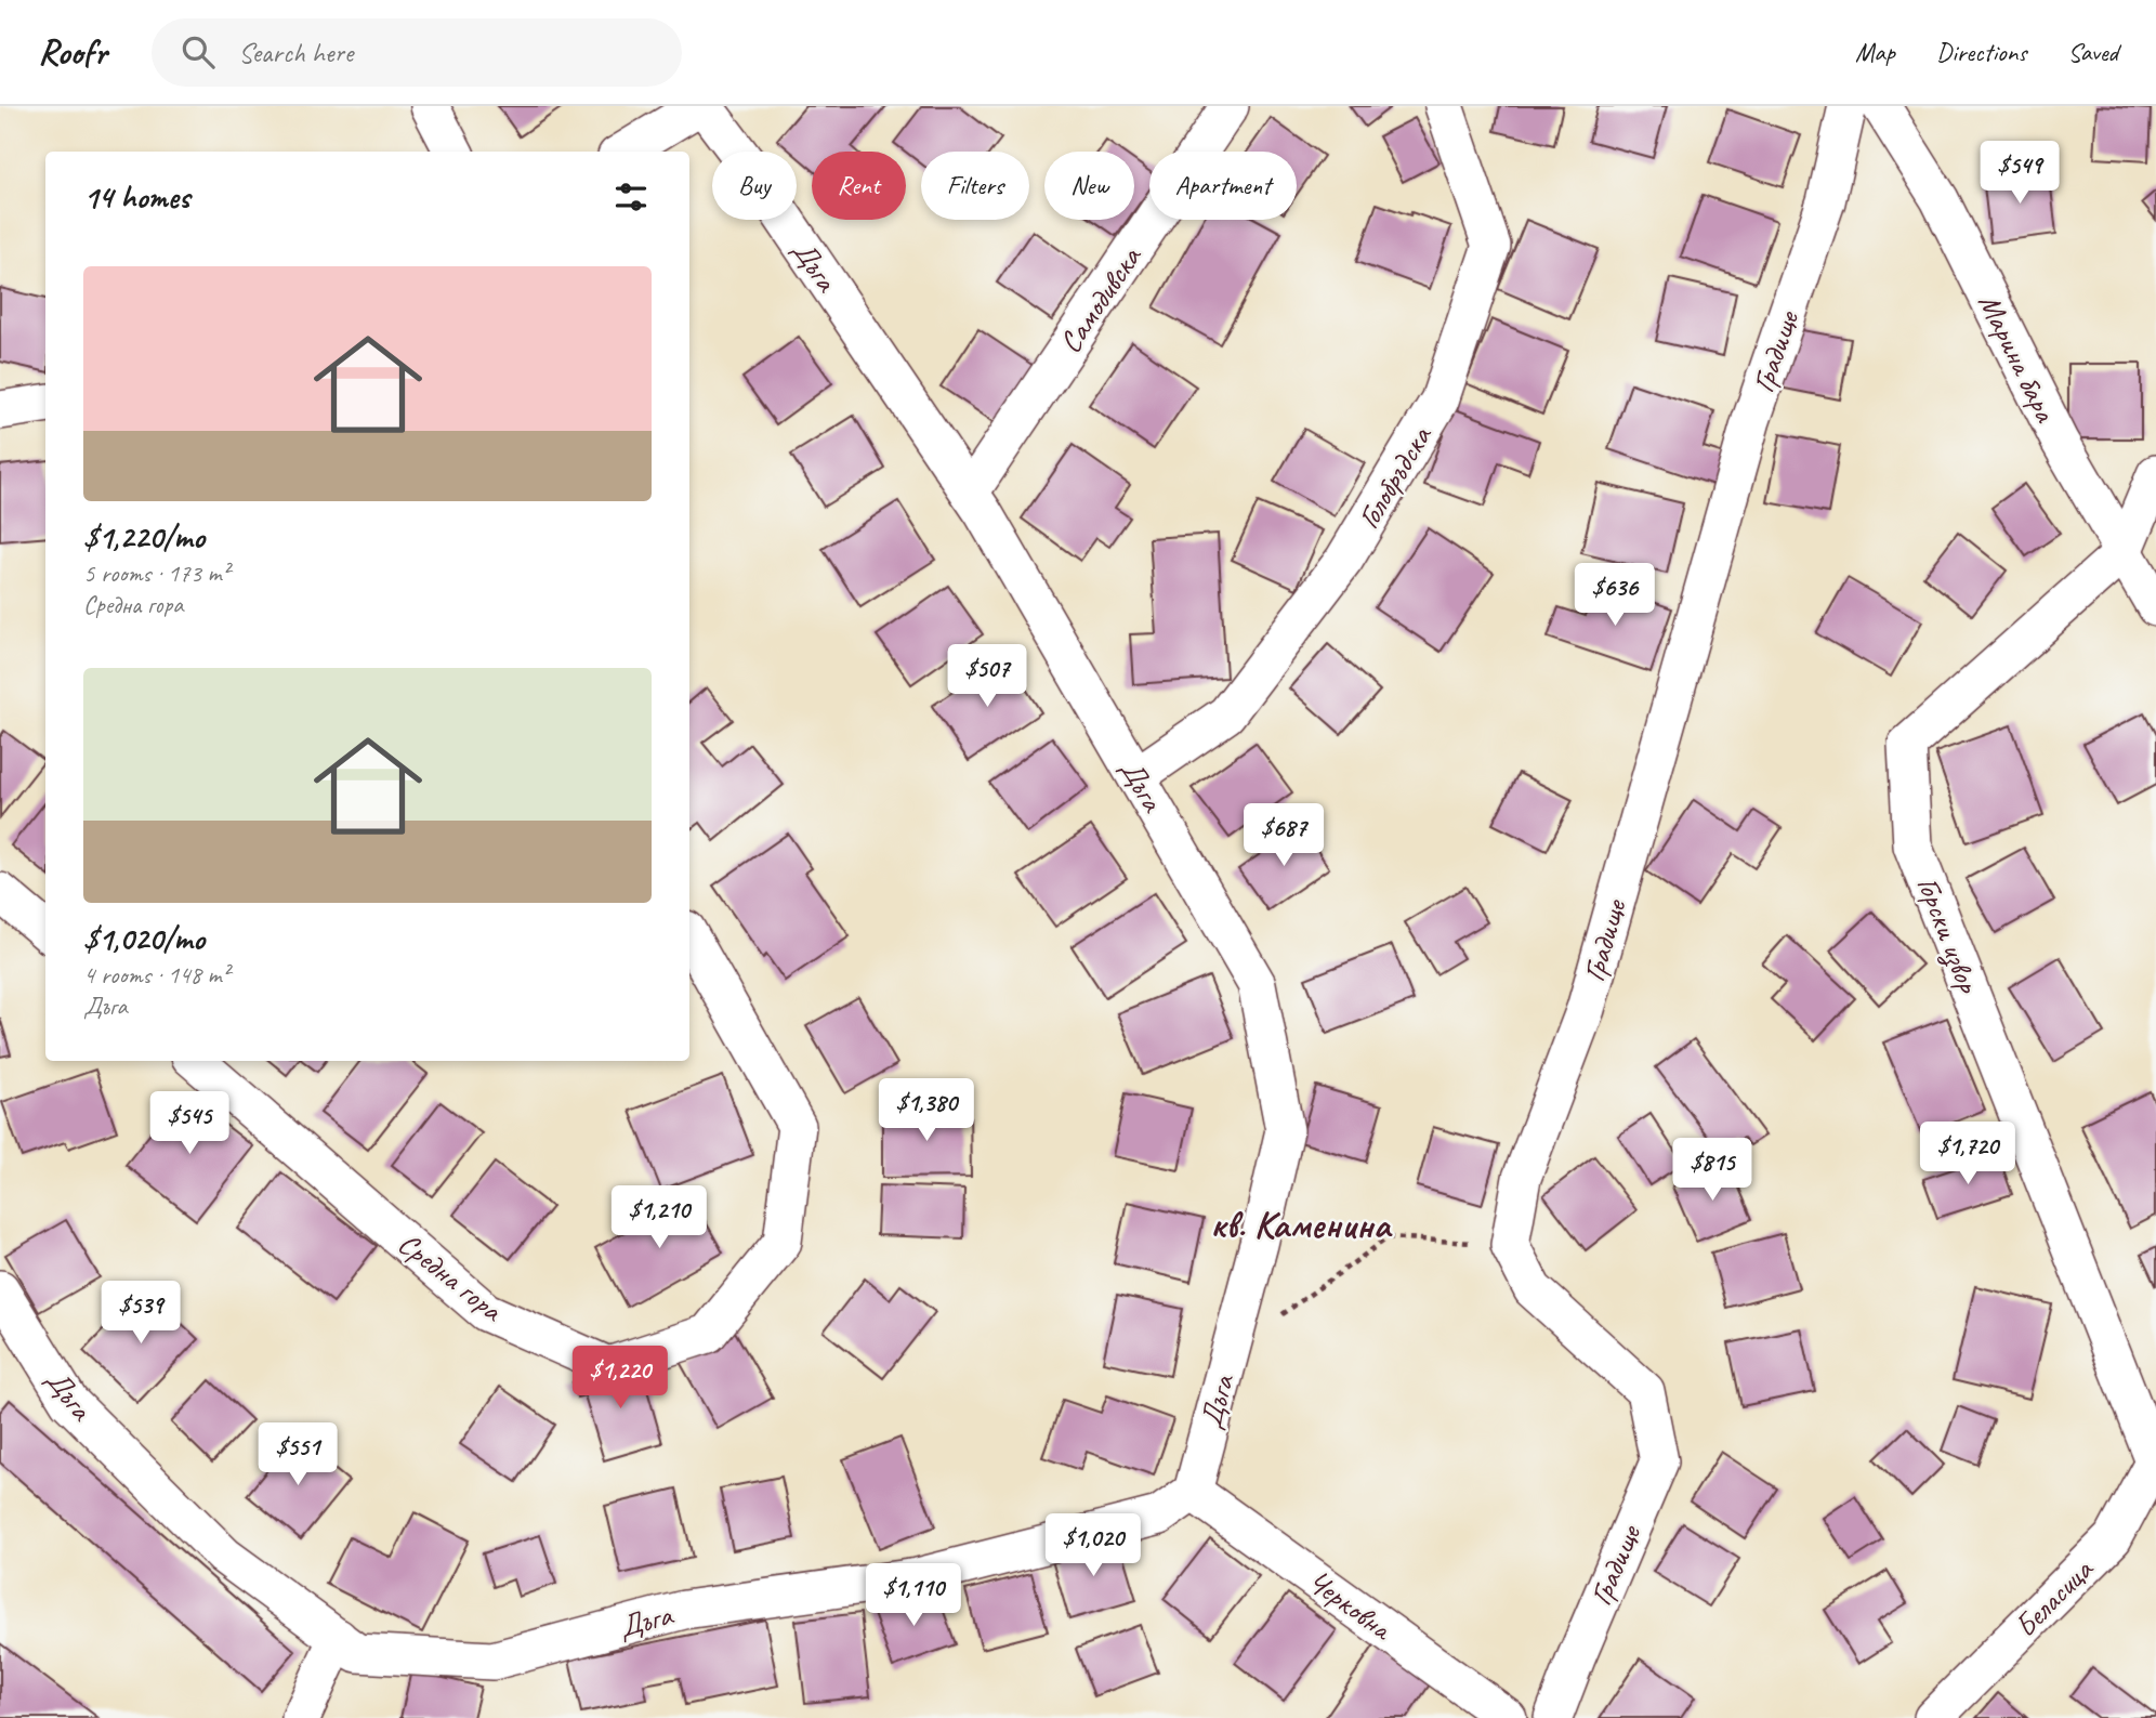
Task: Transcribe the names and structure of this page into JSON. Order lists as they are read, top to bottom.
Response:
{
  "streets": {
    "street": [
      "Дъга",
      "Самодивска",
      "Градище",
      "Марина бара",
      "Голобръдска",
      "Горски извор",
      "Средна гора",
      "Беласица",
      "Черковна"
    ]
  },
  "crossings": [
    ["Дъга", "Самодивска"],
    ["Дъга", "Голобръдска"],
    ["Дъга", "Черковна"],
    ["Марина бара", "Горски извор"],
    ["Горски извор", "Беласица"]
  ],
  "districts": ["кв. Каменина"],
  "page": {
    "header": "Roofr",
    "search": "Search here",
    "nav": ["Map", "Directions", "Saved"],
    "price": [
      "$549",
      "$636",
      "$507",
      "$687",
      "$1,380",
      "$545",
      "$1,720",
      "$815",
      "$1,210",
      "$539",
      "$1,220",
      "$551",
      "$1,020",
      "$1,110"
    ],
    "chip": [
      "Buy",
      "Rent",
      "Filters",
      "New",
      "Apartment"
    ],
    "heading": "14 homes",
    "list": [
      {
        "name": "$1,220/mo",
        "note": "5 rooms · 173 m² · Средна гора"
      },
      {
        "name": "$1,020/mo",
        "note": "4 rooms · 148 m² · Дъга"
      }
    ]
  }
}
